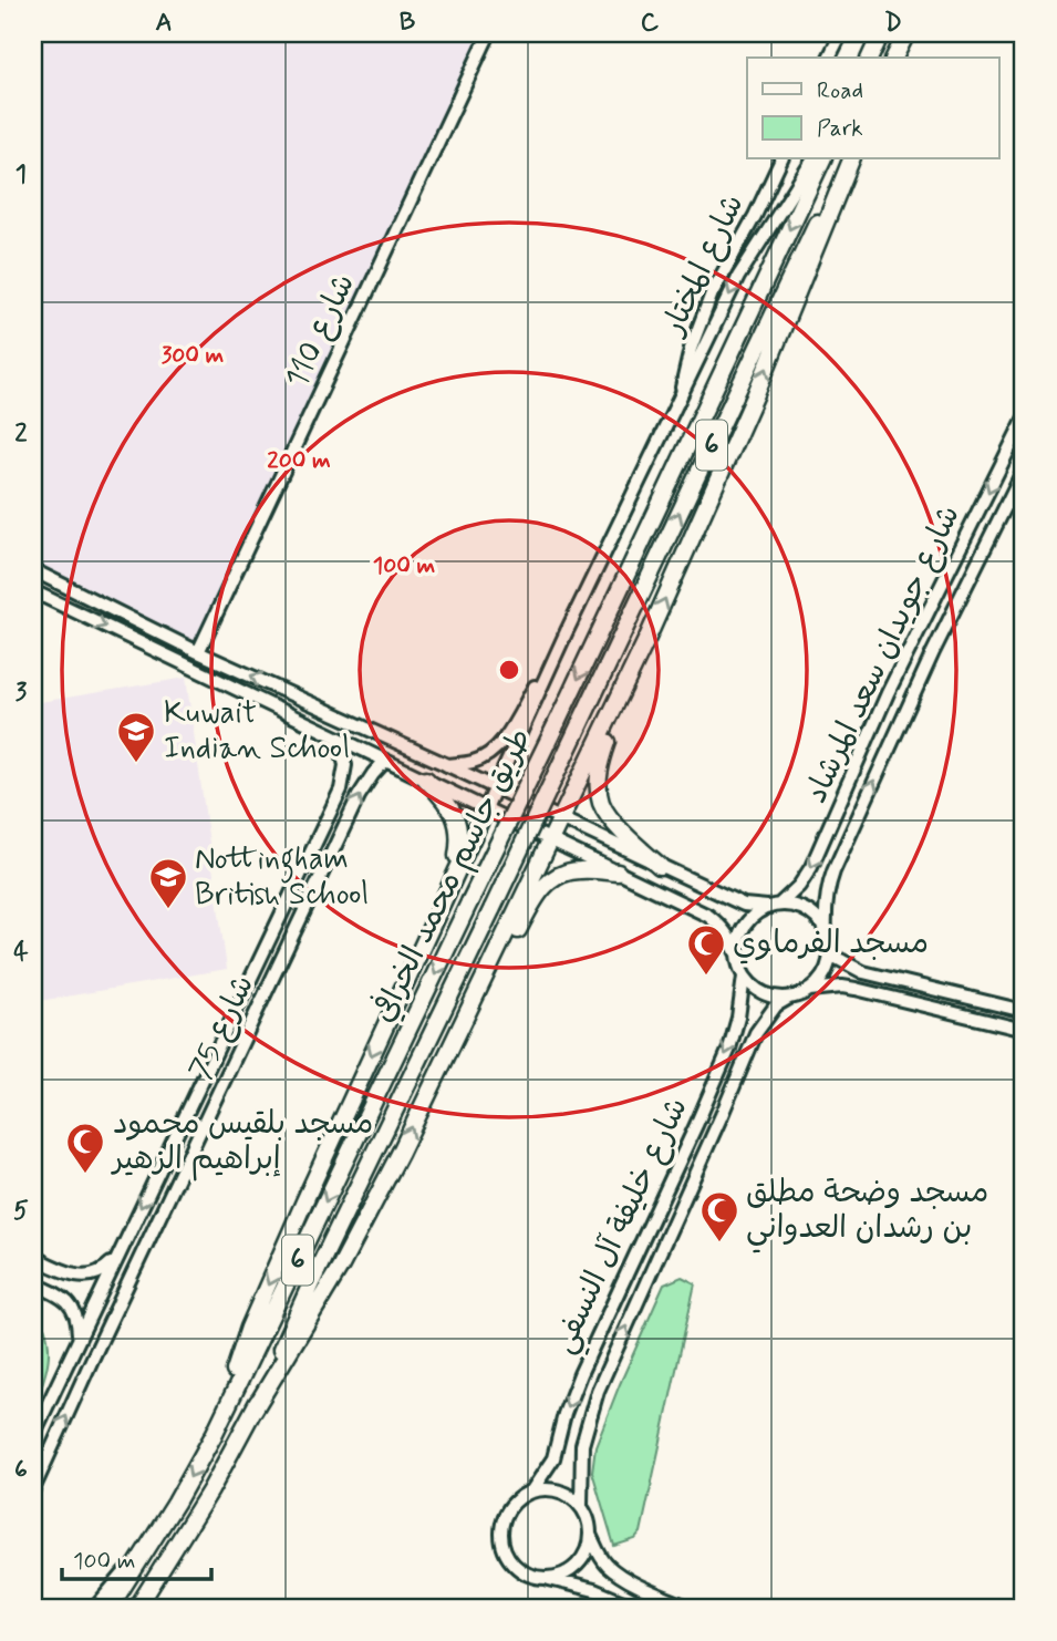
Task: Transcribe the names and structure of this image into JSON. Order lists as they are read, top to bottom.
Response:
{
  "streets": {
    "highway": ["6", "طريق جاسم محمد الخرافي"],
    "street": [
      "شارع المختار",
      "شارع 110",
      "شارع جويدان سعد المرشاد",
      "شارع 75",
      "شارع خليفة آل النسفي"
    ]
  },
  "crossings": [
    ["شارع جويدان سعد المرشاد", "شارع خليفة آل النسفي"]
  ],
  "places": {
    "school or university": ["Kuwait Indian School", "Nottingham British School"],
    "mosque": ["مسجد الفرماوي", "مسجد بلقيس محمود إبراهيم الزهير", "مسجد وضحة مطلق بن رشدان العدواني"]
  },
  "legend": ["Road", "Park"],
  "scale_bar": "100 m",
  "grid": {
    "columns": [
      "A",
      "B",
      "C",
      "D"
    ],
    "rows": [
      "1",
      "2",
      "3",
      "4",
      "5",
      "6"
    ]
  },
  "rings": ["300 m", "200 m", "100 m"]
}
